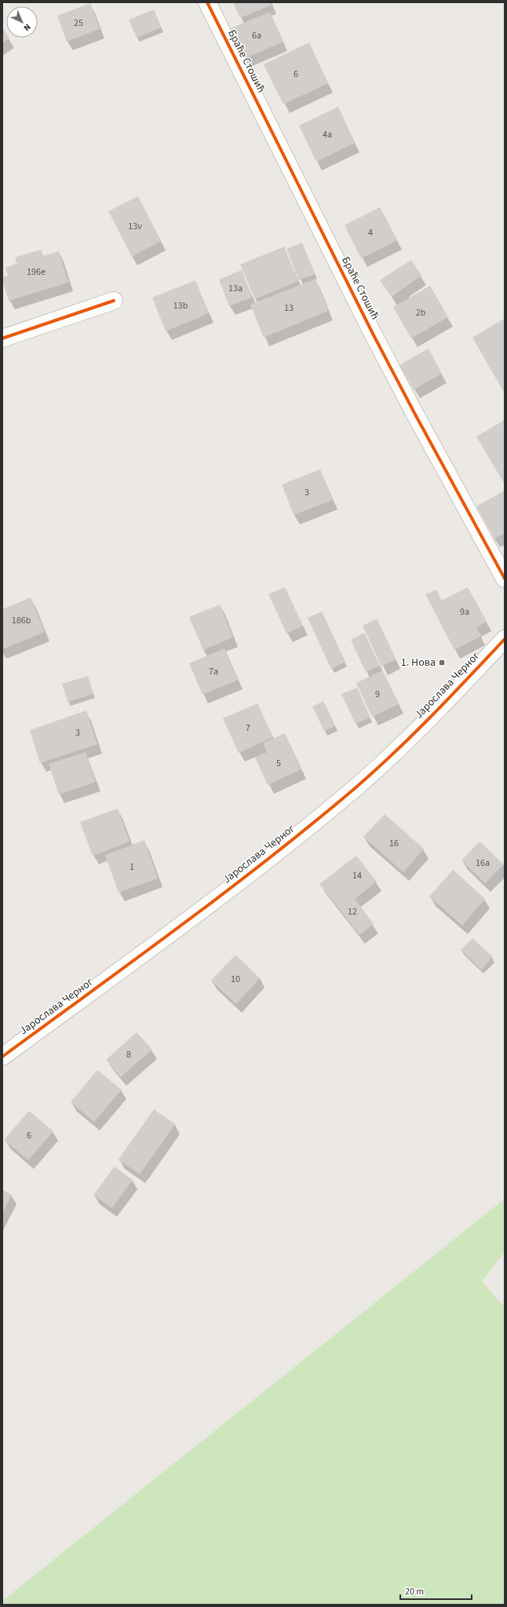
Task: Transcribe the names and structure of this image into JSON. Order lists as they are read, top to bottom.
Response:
{
  "streets": {
    "street": ["Браће Стошић", "Јарослава Черног"]
  },
  "places": {
    "transit": ["1. Нова"]
  },
  "house_numbers": [
    "25",
    "6a",
    "6",
    "4a",
    "13v",
    "4",
    "196e",
    "13a",
    "13b",
    "13",
    "2b",
    "3",
    "9a",
    "186b",
    "7a",
    "9",
    "7",
    "3",
    "5",
    "16",
    "16a",
    "1",
    "14",
    "12",
    "10",
    "8",
    "6"
  ],
  "scale_bar": "20 m",
  "north": "bottom right"
}
